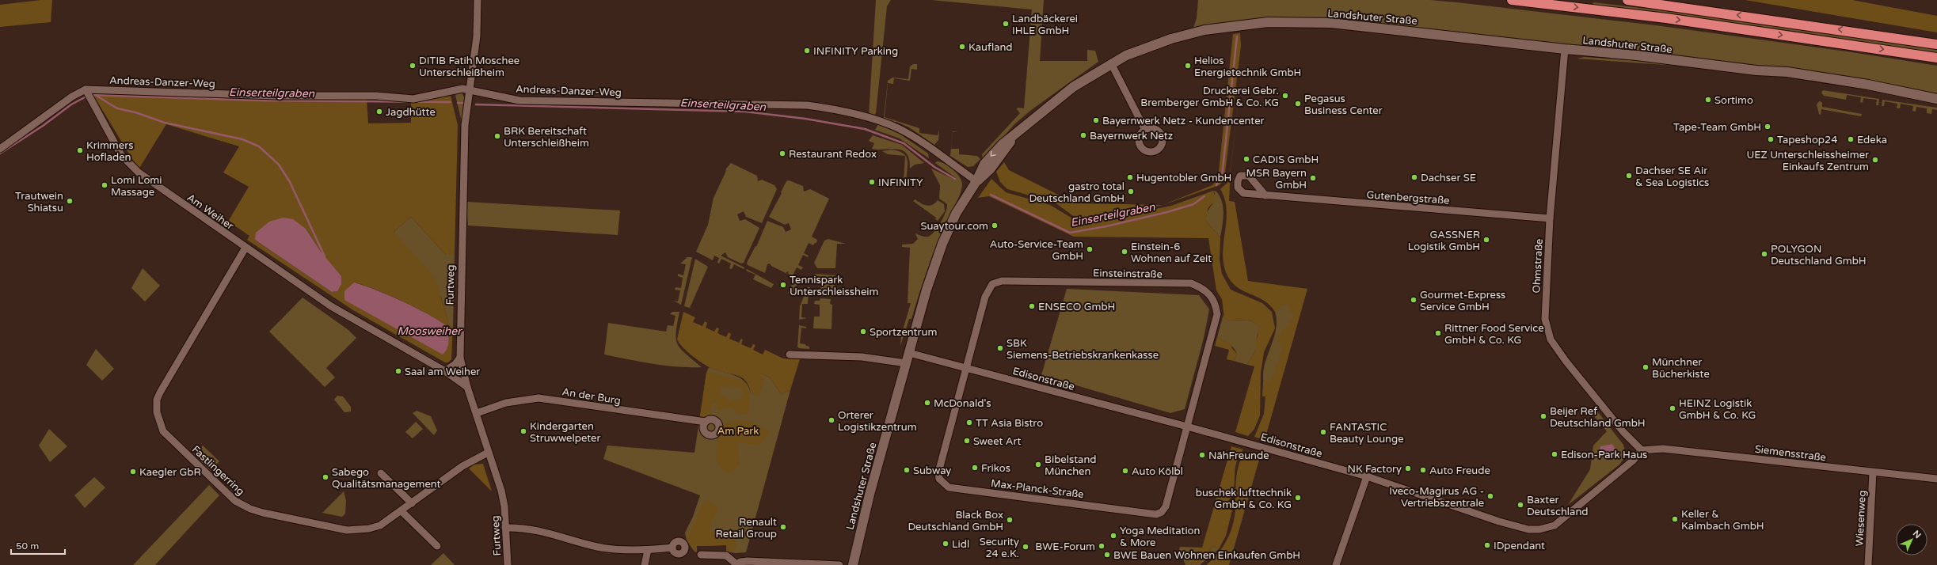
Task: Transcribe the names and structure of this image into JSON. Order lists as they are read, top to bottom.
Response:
{
  "streets": {
    "main road": ["Landshuter Straße"],
    "street": [
      "Andreas-Danzer-Weg",
      "Gutenbergstraße",
      "Am Weiher",
      "Ohmstraße",
      "Einsteinstraße",
      "Furtweg",
      "Edisonstraße",
      "An der Burg",
      "Siemensstraße",
      "Fastlingerring",
      "Max-Planck-Straße",
      "Wiesenweg"
    ]
  },
  "crossings": [
    ["Landshuter Straße", "Andreas-Danzer-Weg"],
    ["Landshuter Straße", "Ohmstraße"],
    ["Landshuter Straße", "Edisonstraße"],
    ["Andreas-Danzer-Weg", "Am Weiher"],
    ["Andreas-Danzer-Weg", "Furtweg"],
    ["Gutenbergstraße", "Ohmstraße"],
    ["Am Weiher", "Furtweg"],
    ["Am Weiher", "Fastlingerring"],
    ["Ohmstraße", "Edisonstraße"],
    ["Ohmstraße", "Siemensstraße"],
    ["Einsteinstraße", "Edisonstraße"],
    ["Einsteinstraße", "Max-Planck-Straße"],
    ["Furtweg", "An der Burg"],
    ["Furtweg", "Fastlingerring"],
    ["Edisonstraße", "Siemensstraße"],
    ["Edisonstraße", "Max-Planck-Straße"],
    ["Siemensstraße", "Wiesenweg"]
  ],
  "water": ["Einserteilgraben", "Moosweiher"],
  "parks": ["Am Park"],
  "places": [
    "Landbäckerei IHLE GmbH",
    "Kaufland",
    "INFINITY Parking",
    "DITIB Fatih Moschee Unterschleißheim",
    "Helios Energietechnik GmbH",
    "Druckerei Gebr. Bremberger GmbH & Co. KG",
    "Sortimo",
    "Pegasus Business Center",
    "Jagdhütte",
    "Bayernwerk Netz - Kundencenter",
    "Tape-Team GmbH",
    "Bayernwerk Netz",
    "BRK Bereitschaft Unterschleißheim",
    "Tapeshop24",
    "Edeka",
    "Krimmers Hofladen",
    "Restaurant Redox",
    "CADIS GmbH",
    "UEZ Unterschleissheimer Einkaufs Zentrum",
    "Dachser SE Air & Sea Logistics",
    "Hugentobler GmbH",
    "Dachser SE",
    "MSR Bayern GmbH",
    "INFINITY",
    "Lomi Lomi Massage",
    "gastro total Deutschland GmbH",
    "Trautwein Shiatsu",
    "Suaytour.com",
    "GASSNER Logistik GmbH",
    "Auto-Service-Team GmbH",
    "Einstein-6 Wohnen auf Zeit",
    "POLYGON Deutschland GmbH",
    "Tennispark Unterschleissheim",
    "Gourmet-Express Service GmbH",
    "ENSECO GmbH",
    "Sportzentrum",
    "Rittner Food Service GmbH & Co. KG",
    "SBK Siemens-Betriebskrankenkasse",
    "Münchner Bücherkiste",
    "Saal am Weiher",
    "McDonald's",
    "HEINZ Logistik GmbH & Co. KG",
    "Beijer Ref Deutschland GmbH",
    "Orterer Logistikzentrum",
    "TT Asia Bistro",
    "Kindergarten Struwwelpeter",
    "FANTASTIC Beauty Lounge",
    "Sweet Art",
    "Edison-Park Haus",
    "NähFreunde",
    "Bibelstand München",
    "Frikos",
    "NK Factory",
    "Subway",
    "Auto Freude",
    "Auto Kölbl",
    "Kaegler GbR",
    "Sabego Qualitätsmanagement",
    "Iveco-Magirus AG - Vertriebszentrale",
    "buschek lufttechnik GmbH & Co. KG",
    "Baxter Deutschland",
    "Keller & Kalmbach GmbH",
    "Black Box Deutschland GmbH",
    "Renault Retail Group",
    "Yoga Meditation & More",
    "Lidl",
    "IDpendant",
    "BWE-Forum",
    "Security 24 e.K.",
    "BWE Bauen Wohnen Einkaufen GmbH"
  ],
  "scale_bar": "50 m",
  "north": "top right"
}
